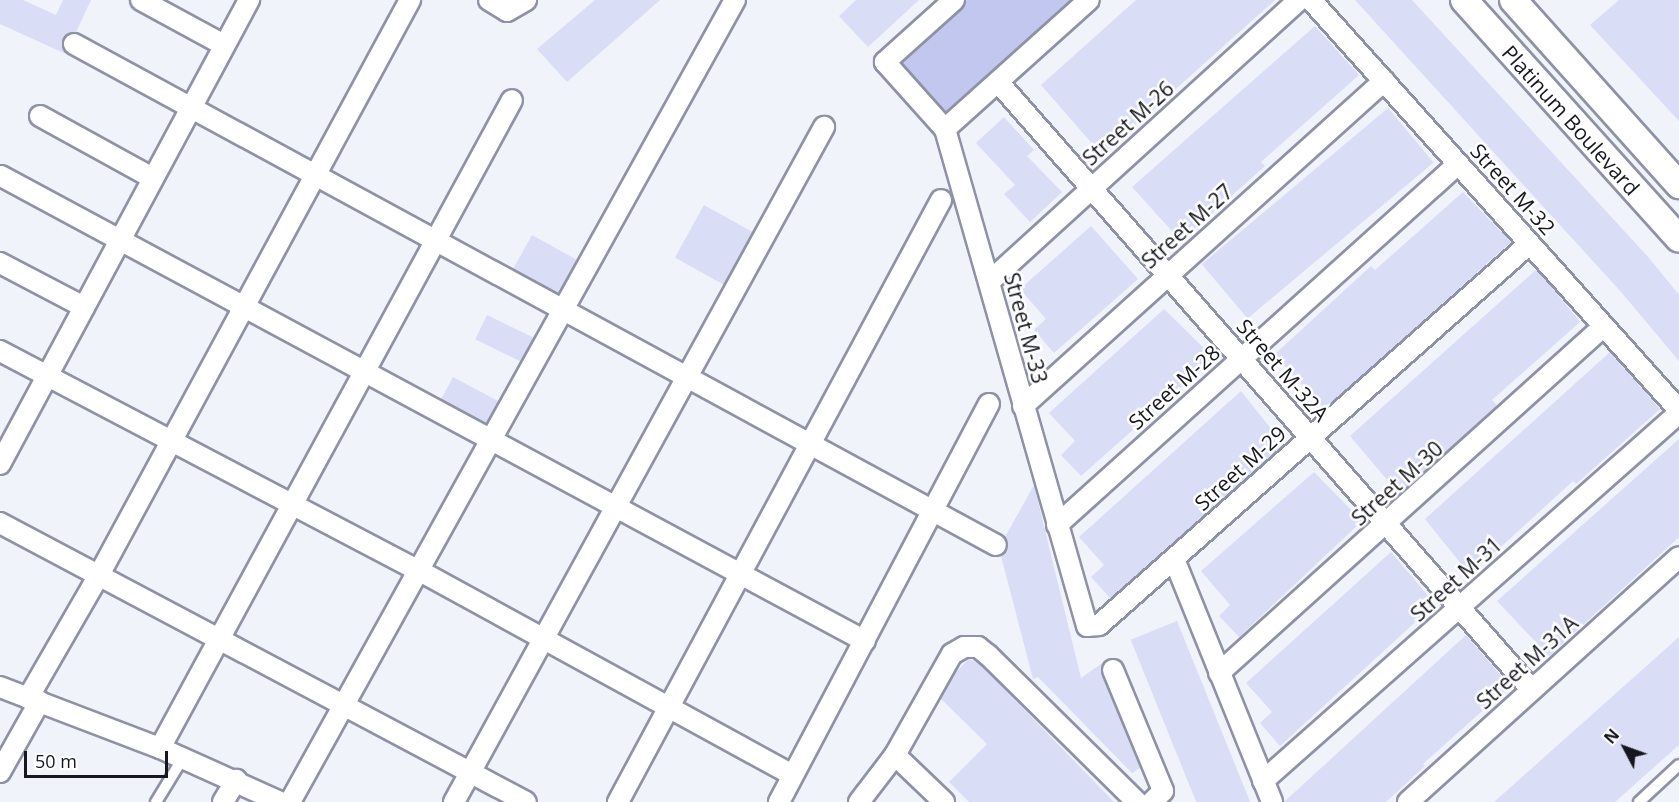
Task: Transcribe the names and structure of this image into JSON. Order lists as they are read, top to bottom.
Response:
{
  "streets": {
    "street": [
      "Platinum Boulevard",
      "Street M-26",
      "Street M-32",
      "Street M-27",
      "Street M-33",
      "Street M-32A",
      "Street M-28",
      "Street M-29",
      "Street M-30",
      "Street M-31",
      "Street M-31A"
    ]
  },
  "crossings": [
    ["Street M-26", "Street M-33"],
    ["Street M-26", "Street M-32A"],
    ["Street M-32", "Street M-27"],
    ["Street M-32", "Street M-28"],
    ["Street M-32", "Street M-29"],
    ["Street M-32", "Street M-30"],
    ["Street M-32", "Street M-31"],
    ["Street M-27", "Street M-33"],
    ["Street M-27", "Street M-32A"],
    ["Street M-33", "Street M-28"],
    ["Street M-33", "Street M-29"],
    ["Street M-32A", "Street M-28"],
    ["Street M-32A", "Street M-29"],
    ["Street M-32A", "Street M-30"],
    ["Street M-32A", "Street M-31"],
    ["Street M-32A", "Street M-31A"]
  ],
  "scale_bar": "50 m",
  "north": "top left"
}
